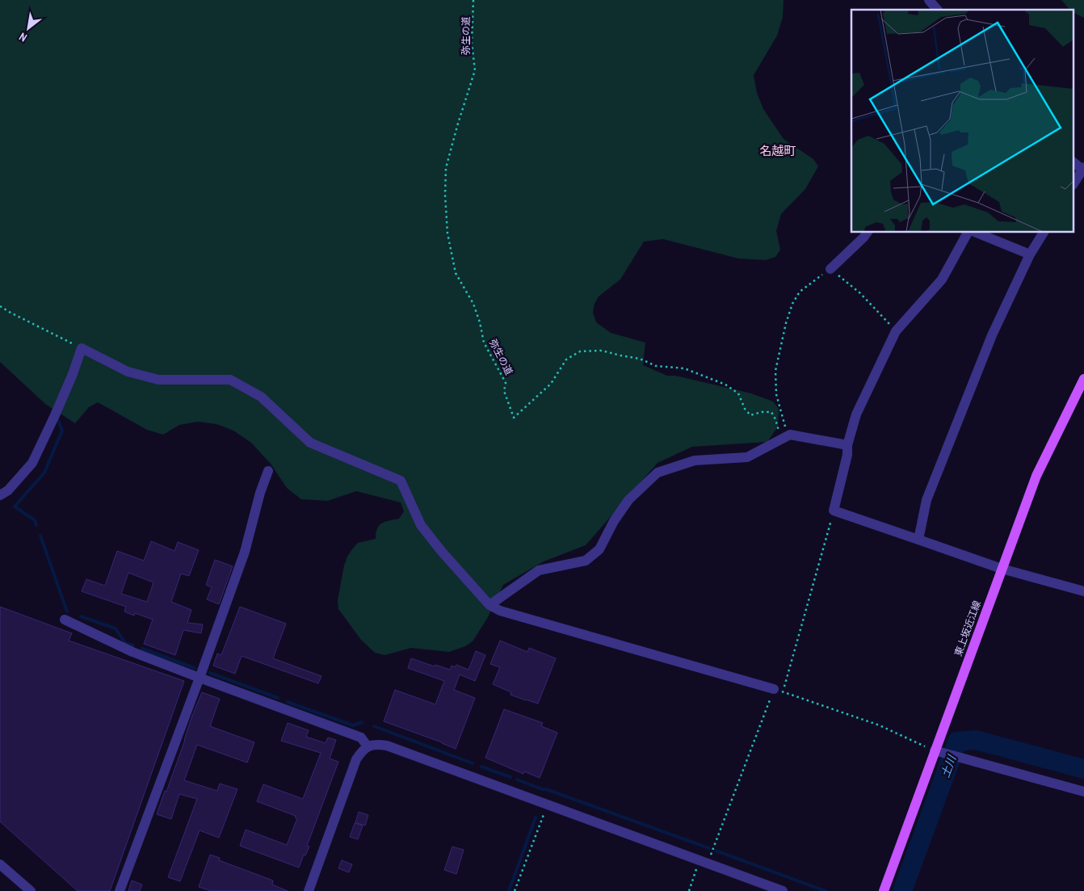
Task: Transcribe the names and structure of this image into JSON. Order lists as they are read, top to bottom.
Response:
{
  "streets": {
    "main road": ["東上坂近江線"],
    "path": ["弥生の道"]
  },
  "districts": ["名越町"],
  "water": ["土川"],
  "north": "bottom left"
}
